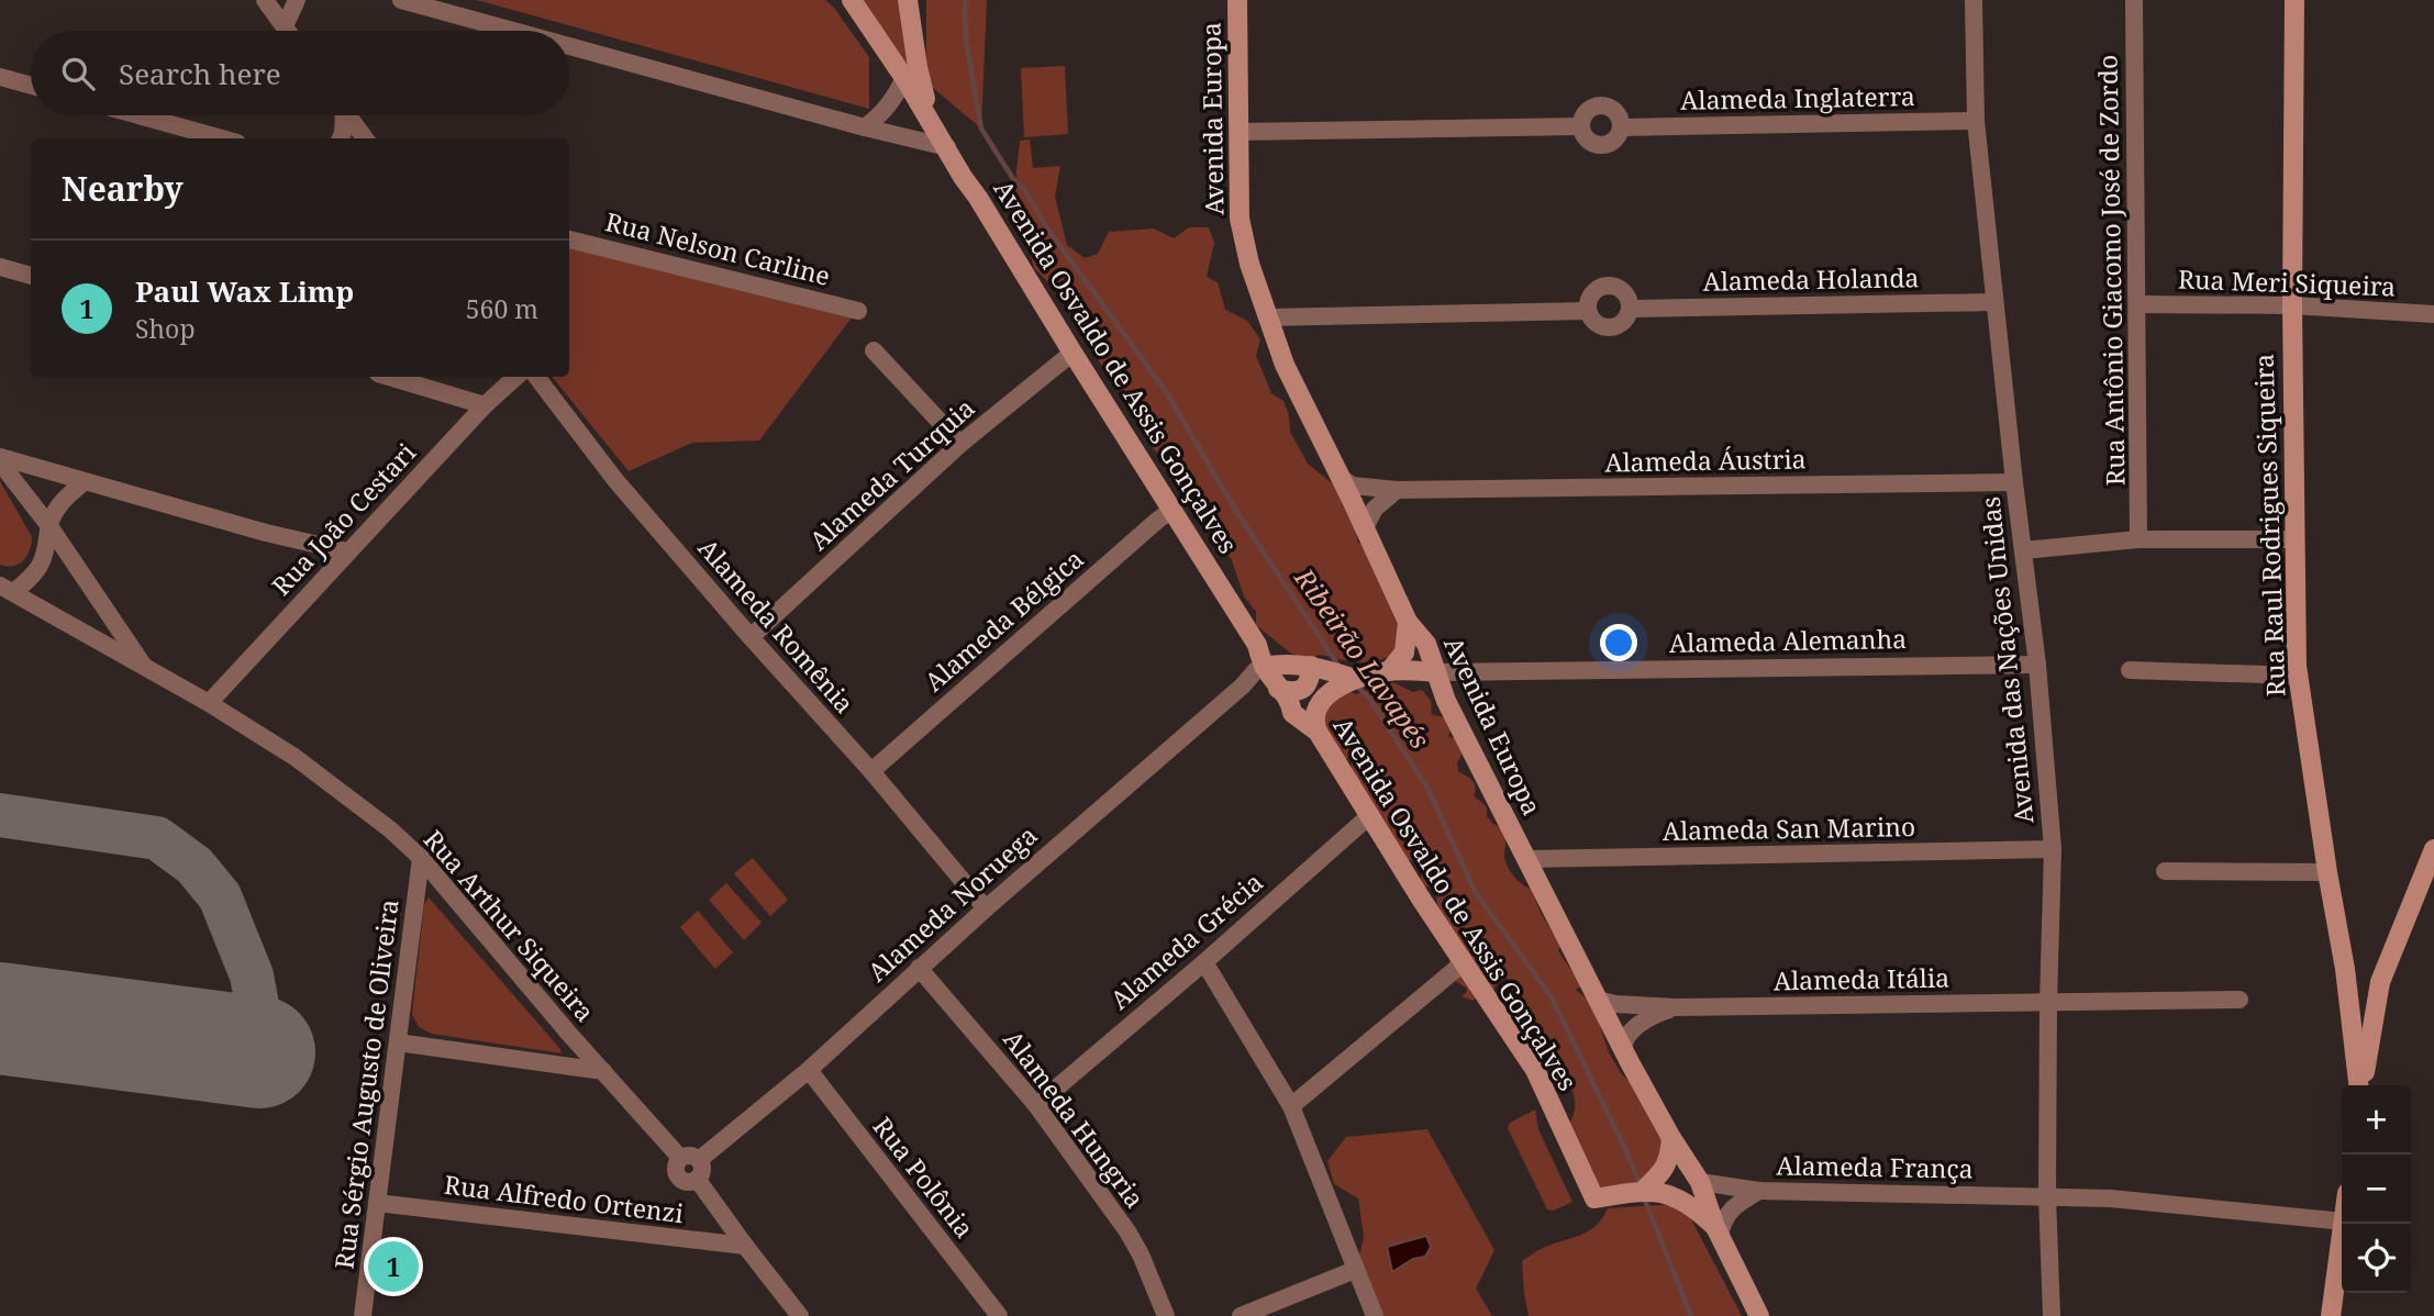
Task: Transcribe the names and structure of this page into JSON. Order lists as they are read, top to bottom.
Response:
{
  "streets": {
    "street": [
      "Alameda Inglaterra",
      "Avenida Europa",
      "Rua Nelson Carline",
      "Rua Antônio Giacomo José de Zordo",
      "Alameda Holanda",
      "Rua Meri Siqueira",
      "Avenida Osvaldo de Assis Gonçalves",
      "Alameda Áustria",
      "Alameda Turquia",
      "Rua João Cestari",
      "Rua Raul Rodrigues Siqueira",
      "Alameda Bélgica",
      "Alameda Romênia",
      "Alameda Alemanha",
      "Avenida das Nações Unidas",
      "Alameda San Marino",
      "Alameda Noruega",
      "Rua Arthur Siqueira",
      "Alameda Grécia",
      "Alameda Itália",
      "Rua Sérgio Augusto de Oliveira",
      "Alameda Hungria",
      "Alameda França",
      "Rua Polônia",
      "Rua Alfredo Ortenzi"
    ]
  },
  "crossings": [
    ["Alameda Inglaterra", "Avenida das Nações Unidas"],
    ["Avenida Europa", "Alameda Holanda"],
    ["Avenida Europa", "Alameda Áustria"],
    ["Avenida Europa", "Alameda Alemanha"],
    ["Avenida Europa", "Alameda San Marino"],
    ["Avenida Europa", "Alameda Itália"],
    ["Avenida Europa", "Alameda França"],
    ["Rua Antônio Giacomo José de Zordo", "Rua Meri Siqueira"],
    ["Alameda Holanda", "Avenida das Nações Unidas"],
    ["Rua Meri Siqueira", "Rua Raul Rodrigues Siqueira"],
    ["Avenida Osvaldo de Assis Gonçalves", "Alameda Turquia"],
    ["Avenida Osvaldo de Assis Gonçalves", "Alameda Bélgica"],
    ["Avenida Osvaldo de Assis Gonçalves", "Alameda Alemanha"],
    ["Avenida Osvaldo de Assis Gonçalves", "Alameda Noruega"],
    ["Avenida Osvaldo de Assis Gonçalves", "Alameda Grécia"],
    ["Alameda Áustria", "Avenida das Nações Unidas"],
    ["Alameda Turquia", "Alameda Romênia"],
    ["Rua João Cestari", "Rua Arthur Siqueira"],
    ["Alameda Bélgica", "Alameda Romênia"],
    ["Alameda Romênia", "Alameda Noruega"],
    ["Alameda Alemanha", "Avenida das Nações Unidas"],
    ["Avenida das Nações Unidas", "Alameda San Marino"],
    ["Avenida das Nações Unidas", "Alameda Itália"],
    ["Avenida das Nações Unidas", "Alameda França"],
    ["Alameda Noruega", "Rua Arthur Siqueira"],
    ["Alameda Noruega", "Alameda Hungria"],
    ["Alameda Noruega", "Rua Polônia"],
    ["Rua Arthur Siqueira", "Rua Sérgio Augusto de Oliveira"],
    ["Rua Arthur Siqueira", "Rua Alfredo Ortenzi"],
    ["Alameda Grécia", "Alameda Hungria"],
    ["Rua Sérgio Augusto de Oliveira", "Rua Alfredo Ortenzi"]
  ],
  "water": ["Ribeirão Lavapés"],
  "page": {
    "search": "Search here",
    "heading": "Nearby",
    "list": [
      {
        "mark": "1",
        "name": "Paul Wax Limp",
        "note": "Shop",
        "value": "560 m"
      }
    ],
    "map_buttons": ["+", "−"],
    "pins": "1"
  }
}
